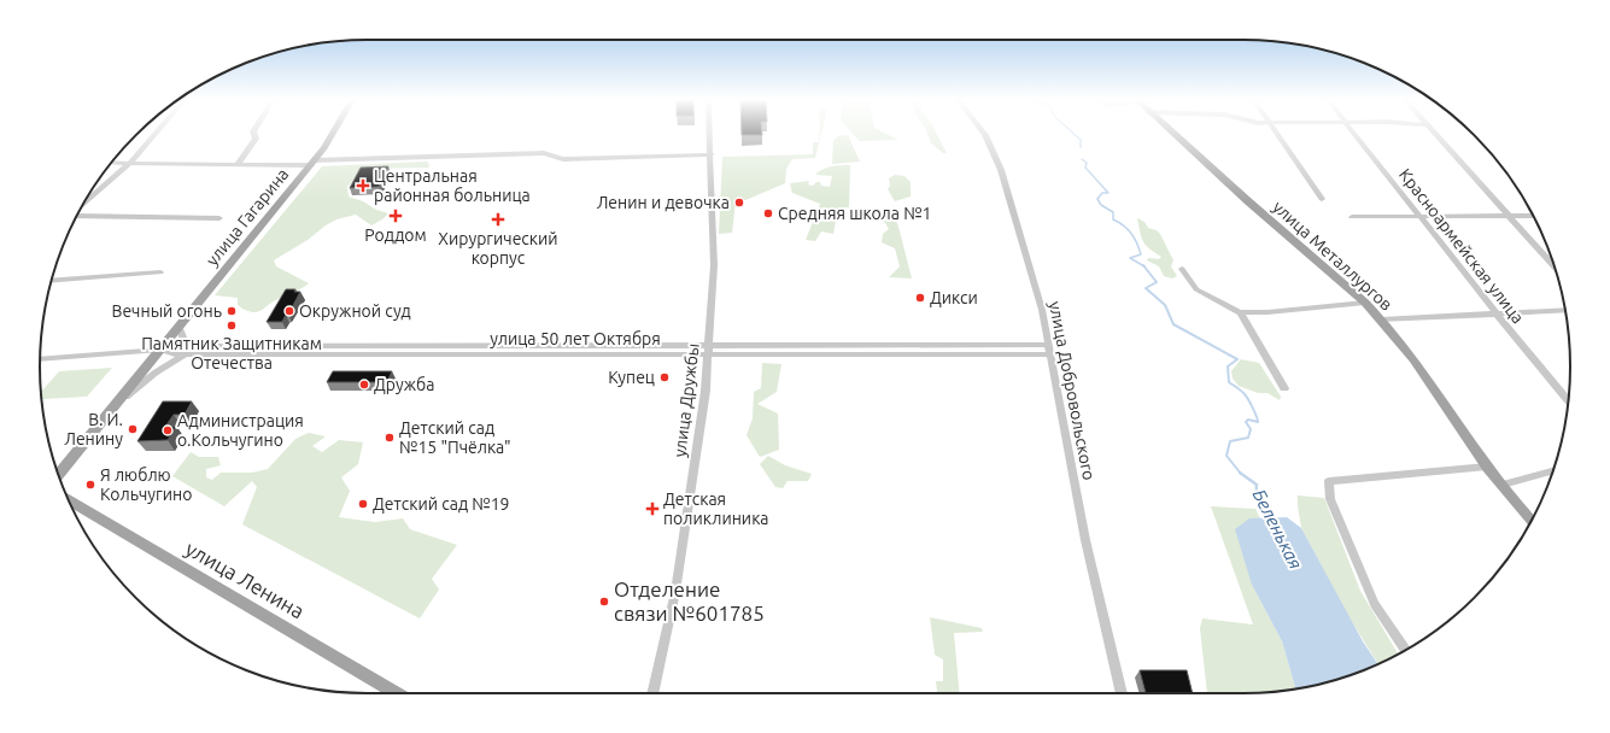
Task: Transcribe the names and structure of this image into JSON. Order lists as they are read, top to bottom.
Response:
{
  "streets": {
    "main road": ["улица Гагарина", "улица Металлургов", "улица Ленина"],
    "street": [
      "Красноармейская улица",
      "улица 50 лет Октября",
      "улица Добровольского",
      "улица Дружбы"
    ]
  },
  "crossings": [
    ["улица Гагарина", "улица 50 лет Октября"],
    ["улица 50 лет Октября", "улица Добровольского"],
    ["улица 50 лет Октября", "улица Дружбы"]
  ],
  "water": ["Беленькая"],
  "places": {
    "health": [
      "Центральная районная больница",
      "Роддом",
      "Хирургический корпус",
      "Детская поликлиника"
    ],
    "other": [
      "Ленин и девочка",
      "Средняя школа №1",
      "Дикси",
      "Вечный огонь",
      "Окружной суд",
      "Памятник Защитникам Отечества",
      "Купец",
      "Дружба",
      "В. И. Ленину",
      "Администрация о.Кольчугино",
      "Детский сад №15 \"Пчёлка\"",
      "Я люблю Кольчугино",
      "Детский сад №19",
      "Отделение связи №601785"
    ]
  }
}
